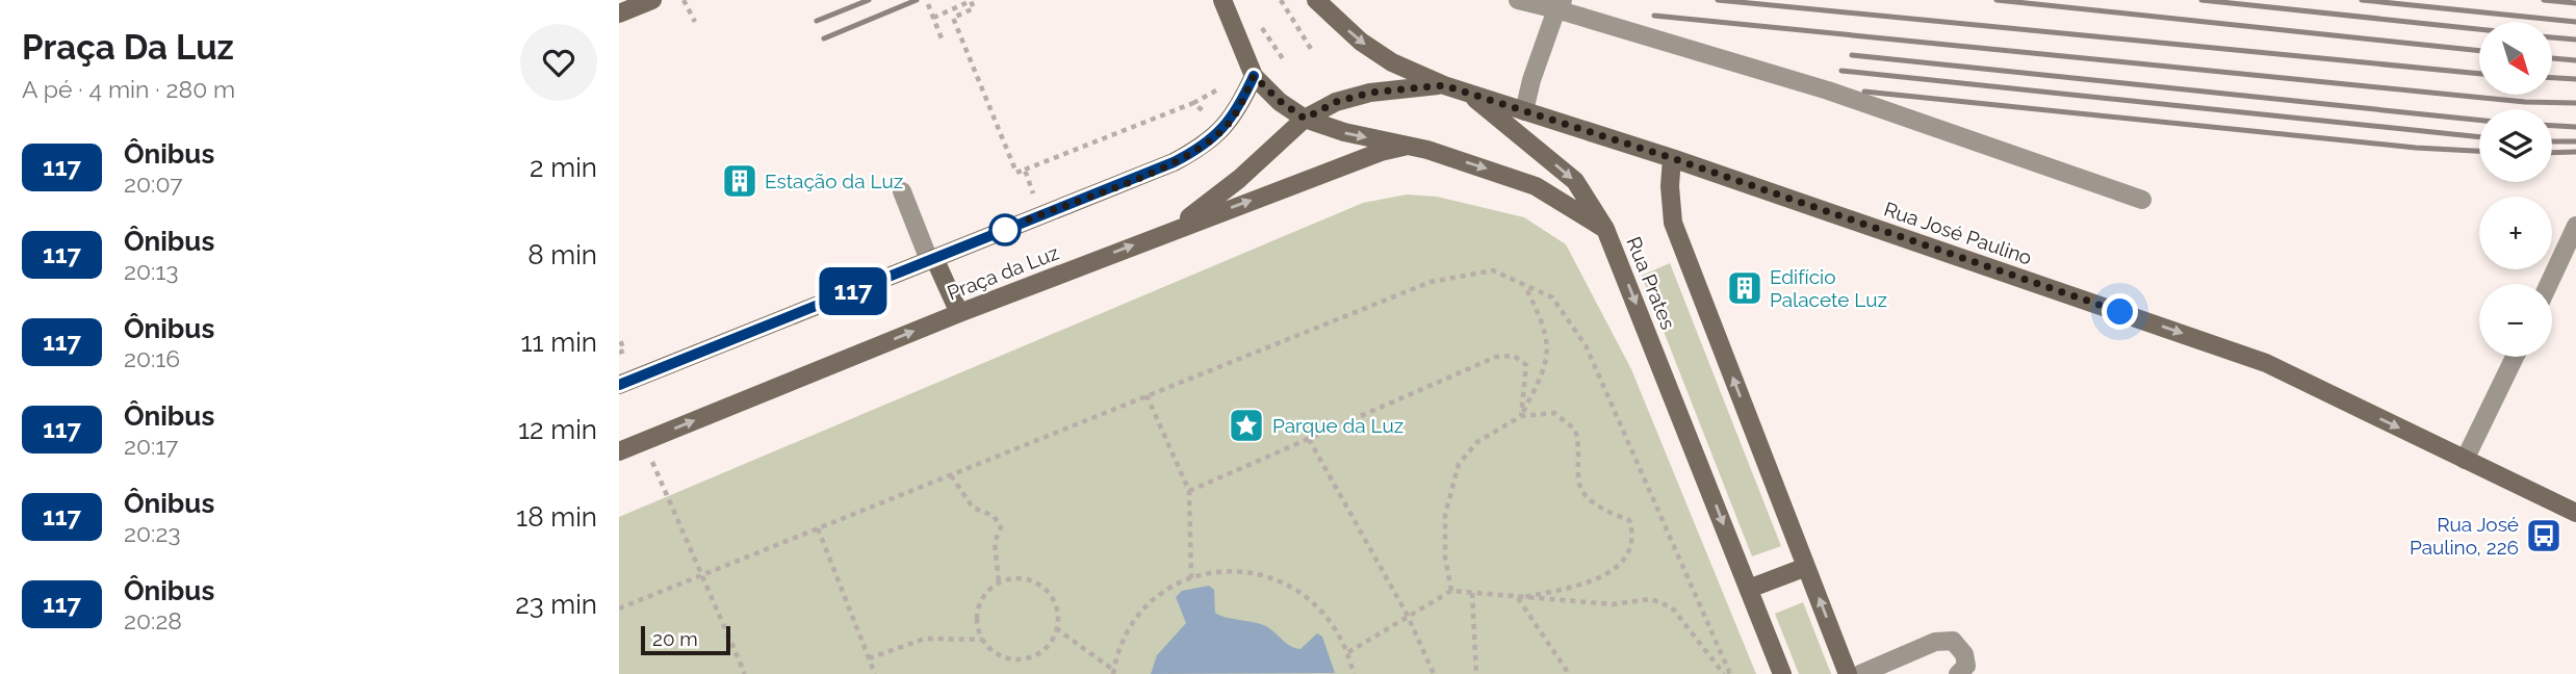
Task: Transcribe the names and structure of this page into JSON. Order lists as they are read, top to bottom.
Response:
{
  "streets": {
    "street": ["Rua José Paulino", "Praça da Luz", "Rua Prates"]
  },
  "crossings": [
    ["Rua José Paulino", "Rua Prates"],
    ["Praça da Luz", "Rua Prates"]
  ],
  "places": {
    "building": ["Estação da Luz", "Edifício Palacete Luz"],
    "place": ["Parque da Luz"],
    "bus stop": ["Rua José Paulino, 226"]
  },
  "lines": ["bus line 117"],
  "scale_bar": "20 m",
  "north": "bottom right",
  "page": {
    "heading": ["Praça Da Luz", "A pé · 4 min · 280 m"],
    "on_map": "117",
    "map_buttons": ["+", "−"],
    "list": [
      {
        "mark": "117",
        "name": "Ônibus",
        "note": "20:07",
        "value": "2 min"
      },
      {
        "mark": "117",
        "name": "Ônibus",
        "note": "20:13",
        "value": "8 min"
      },
      {
        "mark": "117",
        "name": "Ônibus",
        "note": "20:16",
        "value": "11 min"
      },
      {
        "mark": "117",
        "name": "Ônibus",
        "note": "20:17",
        "value": "12 min"
      },
      {
        "mark": "117",
        "name": "Ônibus",
        "note": "20:23",
        "value": "18 min"
      },
      {
        "mark": "117",
        "name": "Ônibus",
        "note": "20:28",
        "value": "23 min"
      }
    ],
    "scale": "20 m"
  }
}
